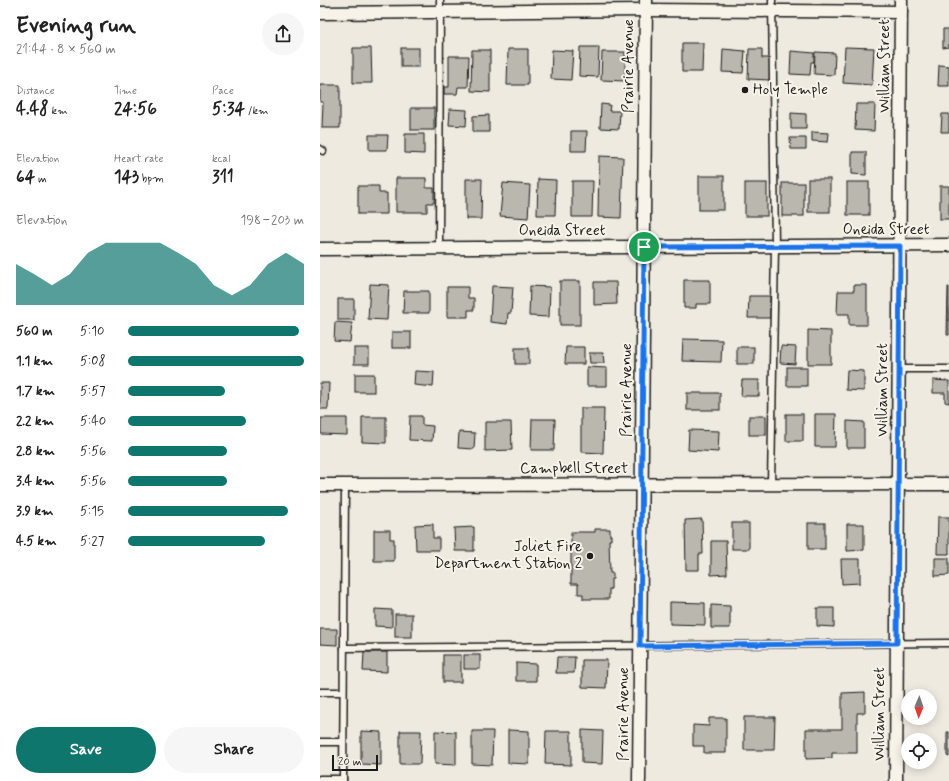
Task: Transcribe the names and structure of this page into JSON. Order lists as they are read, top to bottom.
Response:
{
  "streets": {
    "street": [
      "Prairie Avenue",
      "William Street",
      "Oneida Street",
      "Campbell Street"
    ]
  },
  "crossings": [
    ["Prairie Avenue", "Oneida Street"],
    ["Prairie Avenue", "Campbell Street"],
    ["William Street", "Oneida Street"],
    ["William Street", "Campbell Street"]
  ],
  "places": ["Holy Temple", "Joliet Fire Department Station 2"],
  "scale_bar": "20 m",
  "north": "bottom",
  "page": {
    "heading": ["Evening run", "21:44 · 8 × 560 m"],
    "stats": [
      ["Distance", "4.48 km"],
      ["Time", "24:56"],
      ["Pace", "5:34 /km"],
      ["Elevation", "64 m"],
      ["Heart rate", "143 bpm"],
      ["kcal", "311"]
    ],
    "chart": ["Elevation", "198–203 m"],
    "list": [
      {
        "name": "560 m",
        "note": "5:10"
      },
      {
        "name": "1.1 km",
        "note": "5:08"
      },
      {
        "name": "1.7 km",
        "note": "5:57"
      },
      {
        "name": "2.2 km",
        "note": "5:40"
      },
      {
        "name": "2.8 km",
        "note": "5:56"
      },
      {
        "name": "3.4 km",
        "note": "5:56"
      },
      {
        "name": "3.9 km",
        "note": "5:15"
      },
      {
        "name": "4.5 km",
        "note": "5:27"
      }
    ],
    "buttons": ["Save", "Share"],
    "scale": "20 m"
  }
}
